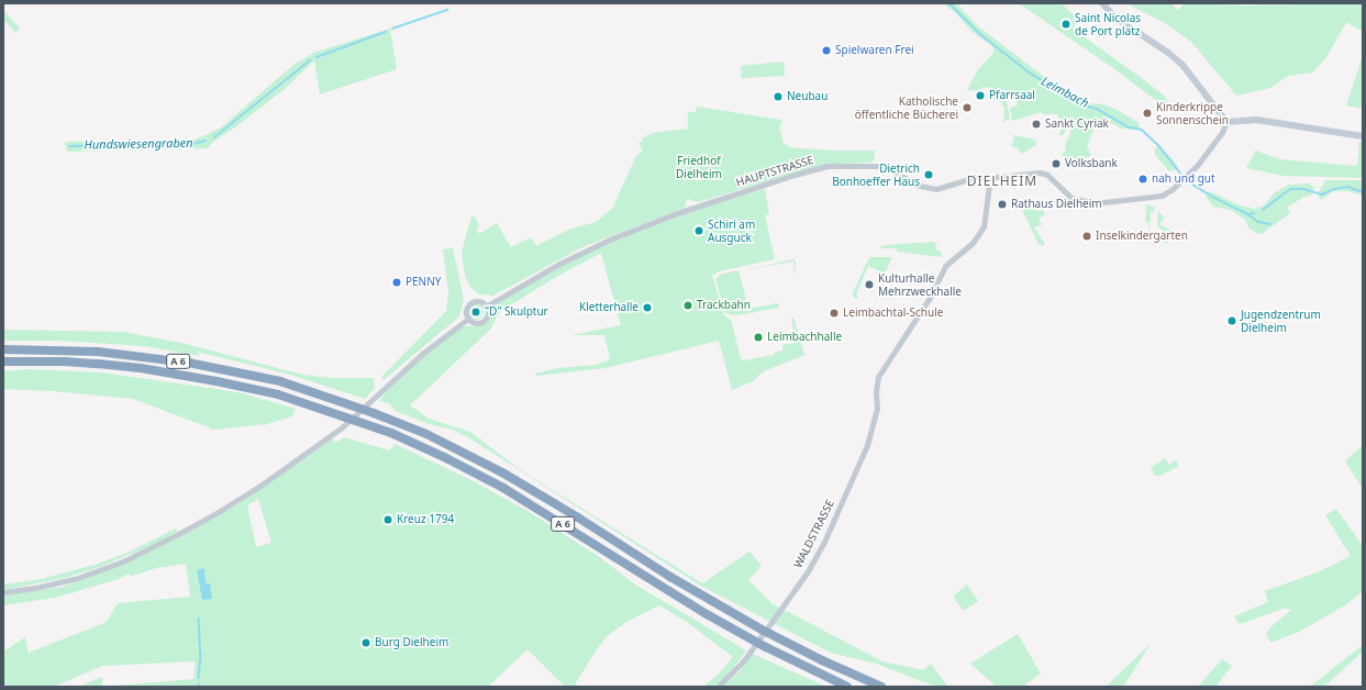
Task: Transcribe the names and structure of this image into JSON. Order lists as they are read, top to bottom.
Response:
{
  "streets": {
    "highway": ["A 6"],
    "street": ["HAUPTSTRASSE", "WALDSTRASSE"]
  },
  "crossings": [
    ["HAUPTSTRASSE", "WALDSTRASSE"]
  ],
  "districts": ["DIELHEIM"],
  "water": ["Leimbach", "Hundswiesengraben"],
  "parks": ["Friedhof Dielheim"],
  "places": [
    "Saint Nicolas de Port platz",
    "Spielwaren Frei",
    "Pfarrsaal",
    "Neubau",
    "Katholische öffentliche Bücherei",
    "Kinderkrippe Sonnenschein",
    "Sankt Cyriak",
    "Volksbank",
    "Dietrich Bonhoeffer Haus",
    "nah und gut",
    "Rathaus Dielheim",
    "Schiri am Ausguck",
    "Inselkindergarten",
    "PENNY",
    "Kulturhalle Mehrzweckhalle",
    "Trackbahn",
    "Kletterhalle",
    "\"D\" Skulptur",
    "Leimbachtal-Schule",
    "Jugendzentrum Dielheim",
    "Leimbachhalle",
    "Kreuz 1794",
    "Burg Dielheim"
  ]
}
